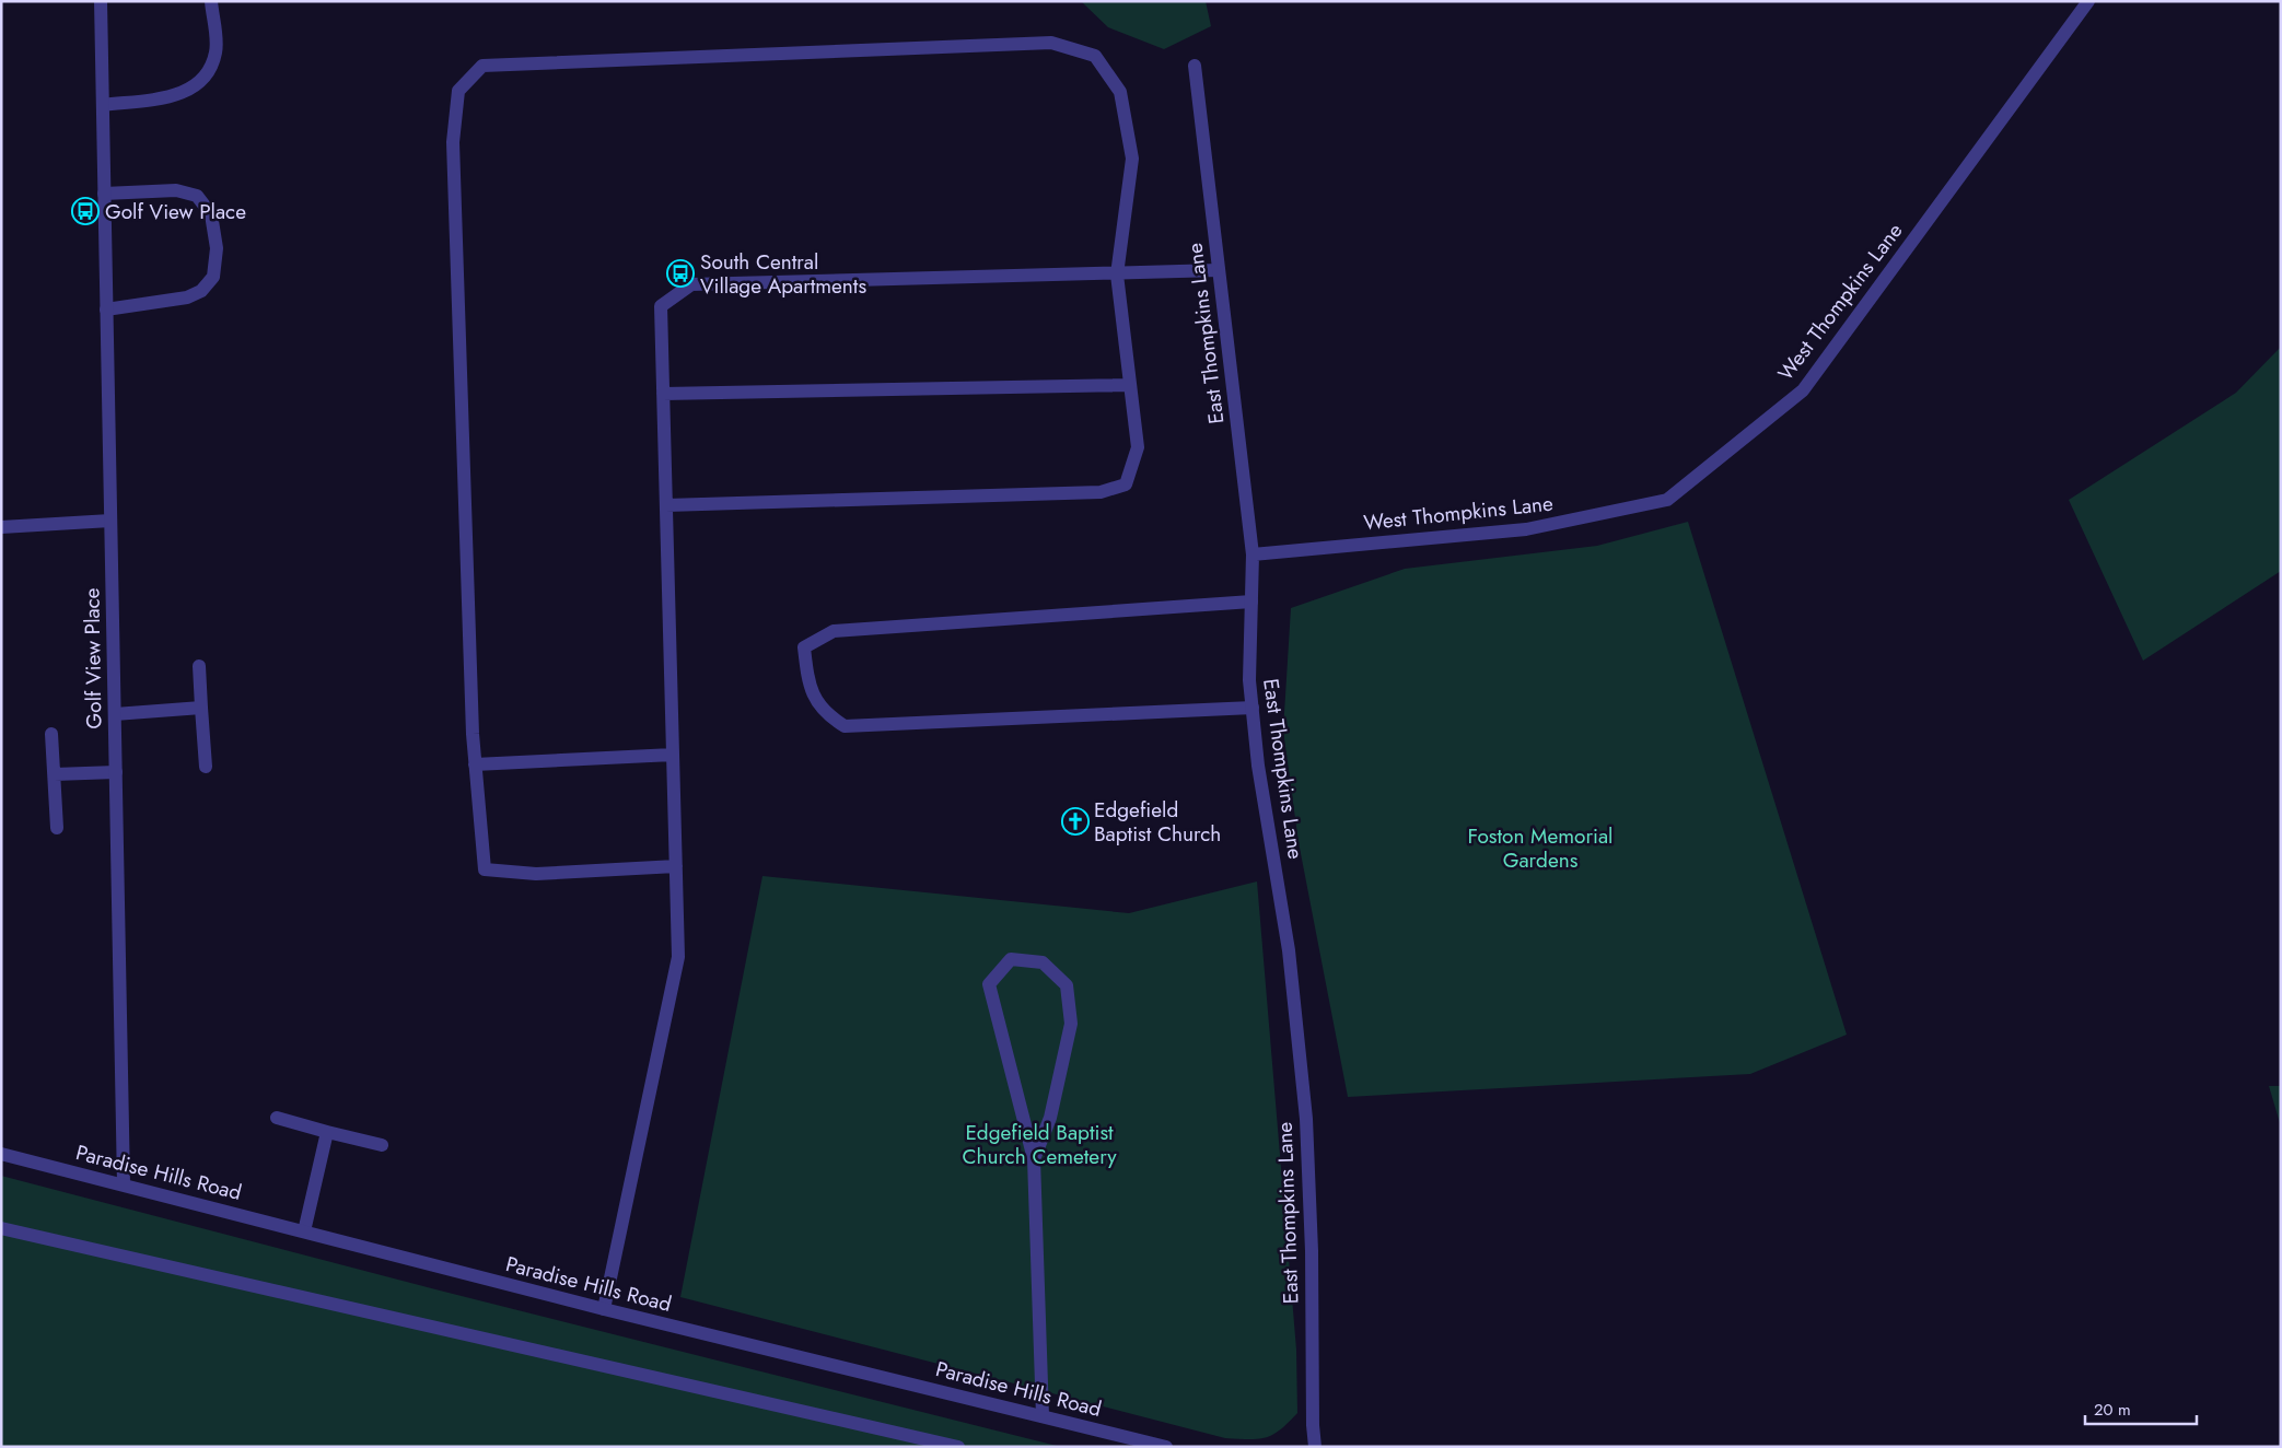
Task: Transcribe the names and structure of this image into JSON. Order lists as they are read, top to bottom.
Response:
{
  "streets": {
    "street": [
      "West Thompkins Lane",
      "East Thompkins Lane",
      "Golf View Place",
      "Paradise Hills Road"
    ]
  },
  "crossings": [
    ["West Thompkins Lane", "East Thompkins Lane"],
    ["Golf View Place", "Paradise Hills Road"]
  ],
  "parks": ["Foston Memorial Gardens", "Edgefield Baptist Church Cemetery"],
  "places": {
    "bus stop": ["Golf View Place", "South Central Village Apartments"],
    "church": ["Edgefield Baptist Church"]
  },
  "scale_bar": "20 m"
}
